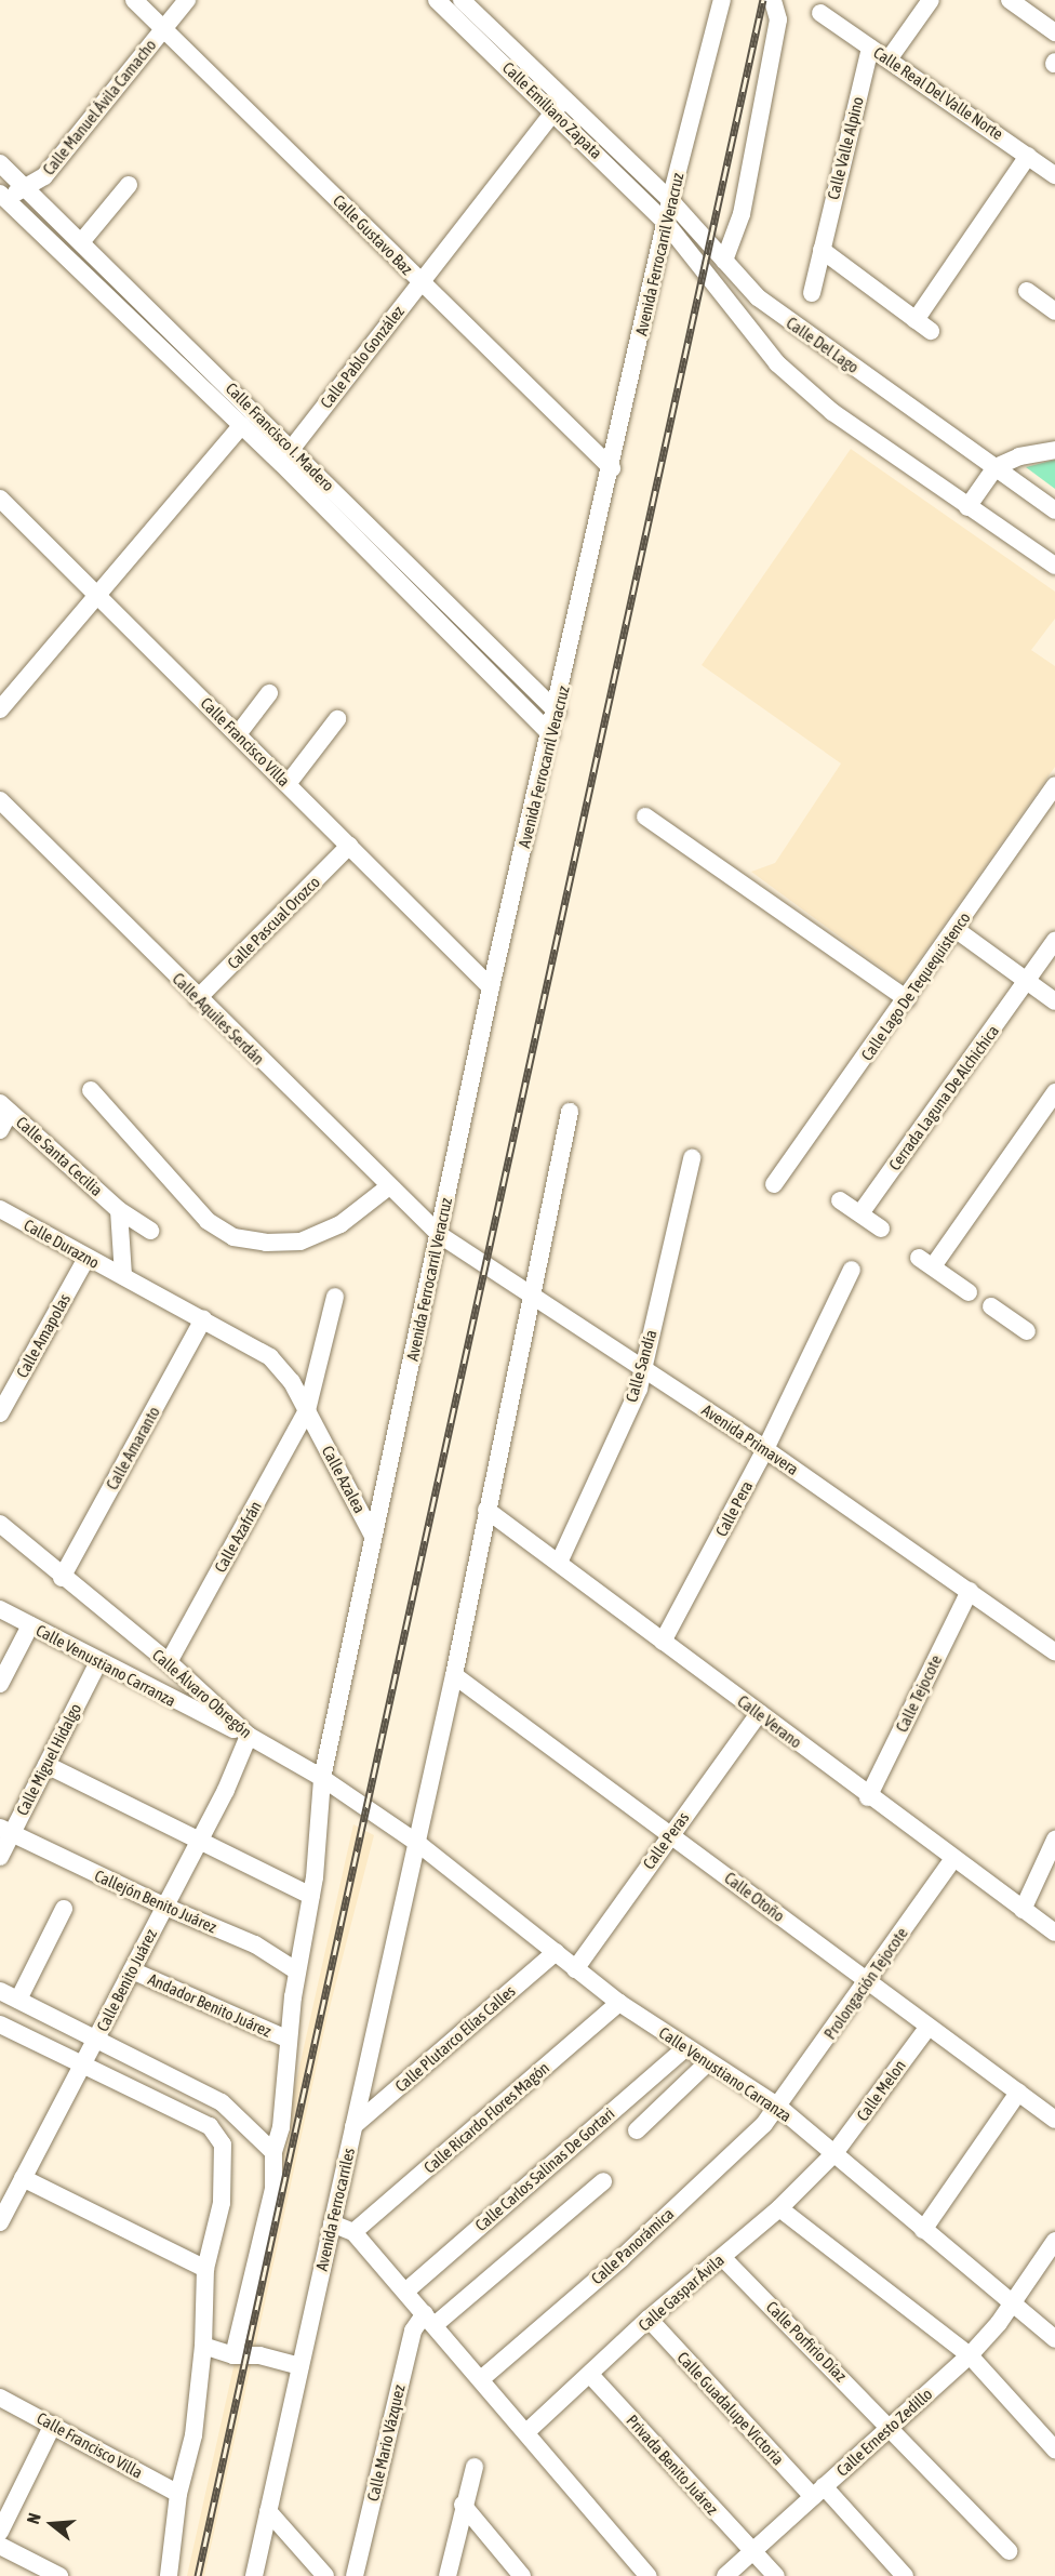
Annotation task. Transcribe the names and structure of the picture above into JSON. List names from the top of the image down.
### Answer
{
  "streets": {
    "street": [
      "Calle Real Del Valle Norte",
      "Calle Manuel Ávila Camacho",
      "Calle Emiliano Zapata",
      "Calle Valle Alpino",
      "Calle Gustavo Baz",
      "Avenida Ferrocarril Veracruz",
      "Calle Del Lago",
      "Calle Pablo González",
      "Calle Francisco I. Madero",
      "Calle Francisco Villa",
      "Calle Pascual Orozco",
      "Calle Lago De Tequequistenco",
      "Calle Aquiles Serdán",
      "Cerrada Laguna De Alchichica",
      "Calle Santa Cecilia",
      "Calle Durazno",
      "Calle Amapolas",
      "Calle Sandía",
      "Avenida Primavera",
      "Calle Amaranto",
      "Calle Azalea",
      "Calle Pera",
      "Calle Azafrán",
      "Calle Venustiano Carranza",
      "Calle Álvaro Obregón",
      "Calle Tejocote",
      "Calle Verano",
      "Calle Miguel Hidalgo",
      "Calle Peras",
      "Calle Otoño",
      "Callejón Benito Juárez",
      "Calle Benito Juárez",
      "Prolongación Tejocote",
      "Andador Benito Juárez",
      "Calle Plutarco Elías Calles",
      "Calle Melon",
      "Calle Ricardo Flores Magón",
      "Calle Carlos Salinas De Gortari",
      "Avenida Ferrocarriles",
      "Calle Panorámica",
      "Calle Gaspar Ávila",
      "Calle Porfirio Díaz",
      "Calle Guadalupe Victoria",
      "Calle Ernesto Zedillo",
      "Calle Mario Vázquez",
      "Privada Benito Juárez"
    ]
  },
  "crossings": [
    ["Calle Real Del Valle Norte", "Calle Valle Alpino"],
    ["Calle Manuel Ávila Camacho", "Calle Gustavo Baz"],
    ["Calle Manuel Ávila Camacho", "Calle Francisco I. Madero"],
    ["Calle Emiliano Zapata", "Avenida Ferrocarril Veracruz"],
    ["Calle Emiliano Zapata", "Calle Del Lago"],
    ["Calle Emiliano Zapata", "Calle Pablo González"],
    ["Calle Gustavo Baz", "Avenida Ferrocarril Veracruz"],
    ["Calle Gustavo Baz", "Calle Pablo González"],
    ["Avenida Ferrocarril Veracruz", "Calle Del Lago"],
    ["Avenida Ferrocarril Veracruz", "Calle Francisco I. Madero"],
    ["Avenida Ferrocarril Veracruz", "Calle Francisco Villa"],
    ["Avenida Ferrocarril Veracruz", "Calle Aquiles Serdán"],
    ["Avenida Ferrocarril Veracruz", "Avenida Primavera"],
    ["Avenida Ferrocarril Veracruz", "Calle Azalea"],
    ["Calle Pablo González", "Calle Francisco I. Madero"],
    ["Calle Francisco Villa", "Calle Pascual Orozco"],
    ["Calle Pascual Orozco", "Calle Aquiles Serdán"],
    ["Calle Aquiles Serdán", "Avenida Primavera"],
    ["Calle Durazno", "Calle Amapolas"],
    ["Calle Durazno", "Calle Azalea"],
    ["Calle Sandía", "Avenida Primavera"],
    ["Calle Sandía", "Calle Verano"],
    ["Avenida Primavera", "Calle Pera"],
    ["Avenida Primavera", "Calle Tejocote"],
    ["Avenida Primavera", "Avenida Ferrocarriles"],
    ["Calle Amaranto", "Calle Azalea"],
    ["Calle Amaranto", "Calle Álvaro Obregón"],
    ["Calle Azalea", "Calle Azafrán"],
    ["Calle Pera", "Calle Verano"],
    ["Calle Azafrán", "Calle Álvaro Obregón"],
    ["Calle Venustiano Carranza", "Calle Álvaro Obregón"],
    ["Calle Venustiano Carranza", "Calle Miguel Hidalgo"],
    ["Calle Venustiano Carranza", "Calle Peras"],
    ["Calle Venustiano Carranza", "Calle Benito Juárez"],
    ["Calle Venustiano Carranza", "Prolongación Tejocote"],
    ["Calle Venustiano Carranza", "Calle Plutarco Elías Calles"],
    ["Calle Venustiano Carranza", "Calle Melon"],
    ["Calle Venustiano Carranza", "Calle Ricardo Flores Magón"],
    ["Calle Venustiano Carranza", "Calle Carlos Salinas De Gortari"],
    ["Calle Venustiano Carranza", "Avenida Ferrocarriles"],
    ["Calle Venustiano Carranza", "Calle Panorámica"],
    ["Calle Venustiano Carranza", "Calle Gaspar Ávila"],
    ["Calle Venustiano Carranza", "Calle Ernesto Zedillo"],
    ["Calle Álvaro Obregón", "Calle Benito Juárez"],
    ["Calle Álvaro Obregón", "Avenida Ferrocarriles"],
    ["Calle Tejocote", "Calle Verano"],
    ["Calle Verano", "Calle Peras"],
    ["Calle Verano", "Prolongación Tejocote"],
    ["Calle Verano", "Avenida Ferrocarriles"],
    ["Calle Miguel Hidalgo", "Callejón Benito Juárez"],
    ["Calle Peras", "Calle Otoño"],
    ["Calle Otoño", "Prolongación Tejocote"],
    ["Calle Otoño", "Calle Melon"],
    ["Calle Otoño", "Avenida Ferrocarriles"],
    ["Callejón Benito Juárez", "Calle Benito Juárez"],
    ["Calle Benito Juárez", "Andador Benito Juárez"],
    ["Prolongación Tejocote", "Calle Panorámica"],
    ["Calle Plutarco Elías Calles", "Avenida Ferrocarriles"],
    ["Calle Melon", "Calle Gaspar Ávila"],
    ["Calle Gaspar Ávila", "Calle Porfirio Díaz"],
    ["Calle Gaspar Ávila", "Calle Guadalupe Victoria"],
    ["Calle Gaspar Ávila", "Privada Benito Juárez"],
    ["Calle Porfirio Díaz", "Calle Ernesto Zedillo"],
    ["Calle Guadalupe Victoria", "Calle Ernesto Zedillo"],
    ["Calle Ernesto Zedillo", "Privada Benito Juárez"]
  ],
  "north": "left"
}
